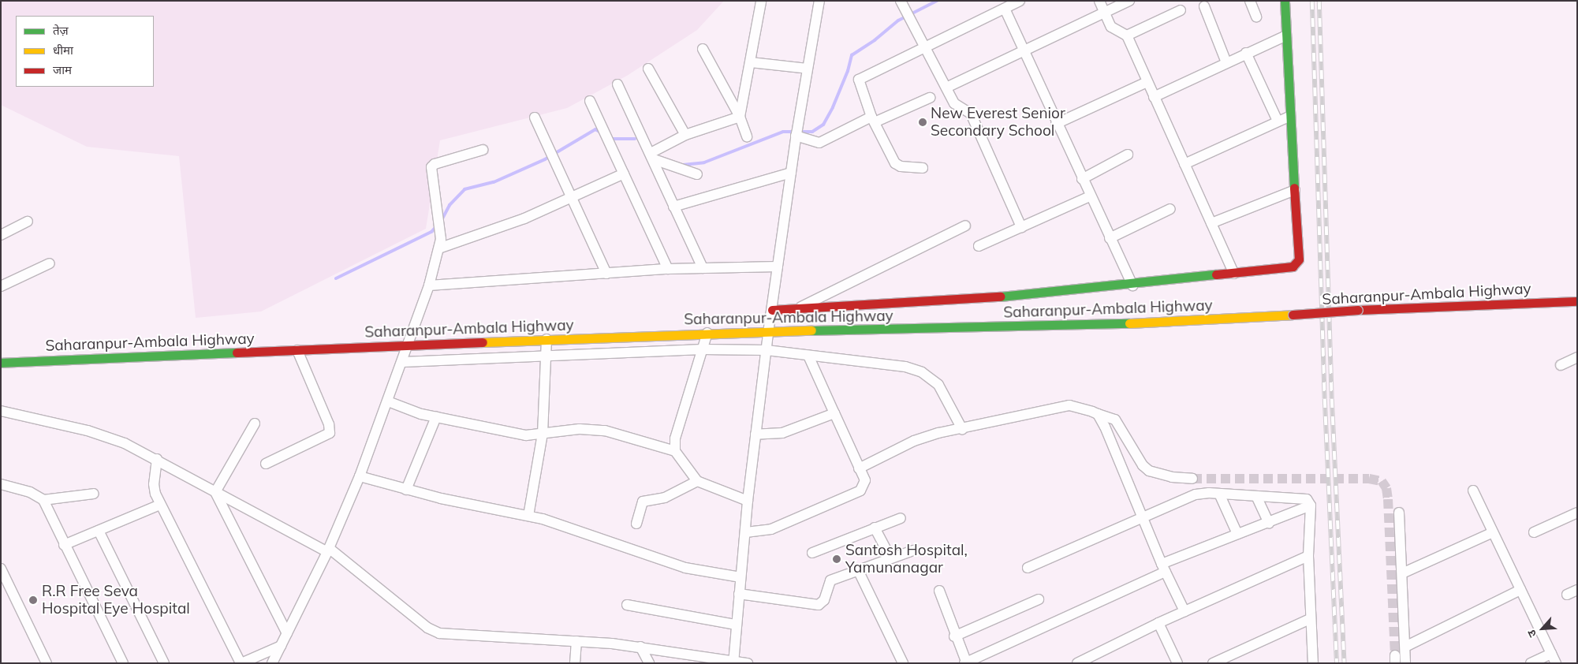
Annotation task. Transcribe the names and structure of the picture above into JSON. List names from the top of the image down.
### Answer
{
  "streets": {
    "main road": ["Saharanpur-Ambala Highway"]
  },
  "places": ["New Everest Senior Secondary School", "Santosh Hospital, Yamunanagar", "R.R Free Seva Hospital Eye Hospital"],
  "legend": ["तेज़", "धीमा", "जाम"],
  "north": "bottom left"
}
